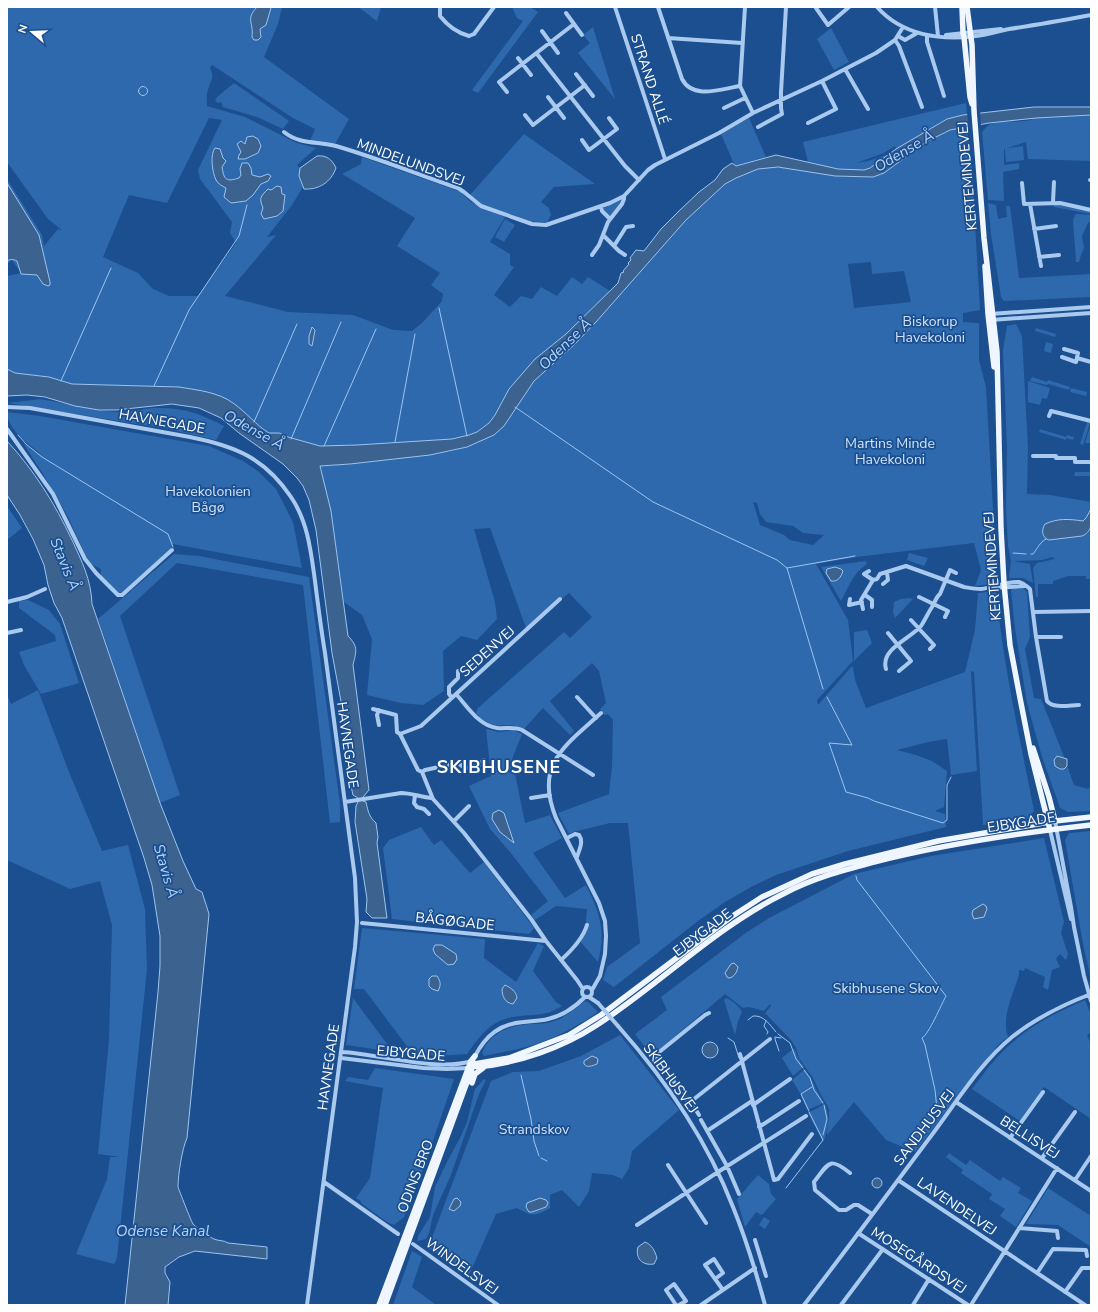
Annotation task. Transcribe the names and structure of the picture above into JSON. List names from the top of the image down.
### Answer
{
  "streets": {
    "main road": ["KERTEMINDEVEJ", "EJBYGADE", "ODINS BRO"],
    "street": [
      "STRAND ALLÉ",
      "MINDELUNDSVEJ",
      "HAVNEGADE",
      "SEDENVEJ",
      "BÅGØGADE",
      "SKIBHUSVEJ",
      "SANDHUSVEJ",
      "BELLISVEJ",
      "LAVENDELVEJ",
      "MOSEGÅRDSVEJ",
      "WINDELSVEJ"
    ]
  },
  "crossings": [
    ["STRAND ALLÉ", "MINDELUNDSVEJ"],
    ["KERTEMINDEVEJ", "EJBYGADE"],
    ["HAVNEGADE", "EJBYGADE"],
    ["EJBYGADE", "ODINS BRO"],
    ["BÅGØGADE", "SKIBHUSVEJ"],
    ["SKIBHUSVEJ", "ODINS BRO"],
    ["SANDHUSVEJ", "BELLISVEJ"],
    ["SANDHUSVEJ", "LAVENDELVEJ"],
    ["SANDHUSVEJ", "MOSEGÅRDSVEJ"]
  ],
  "districts": ["SKIBHUSENE"],
  "water": ["Odense Å", "Stavis Å", "Odense Kanal"],
  "parks": [
    "Biskorup Havekoloni",
    "Martins Minde Havekoloni",
    "Havekolonien Bågø",
    "Skibhusene Skov",
    "Strandskov"
  ],
  "north": "left"
}
